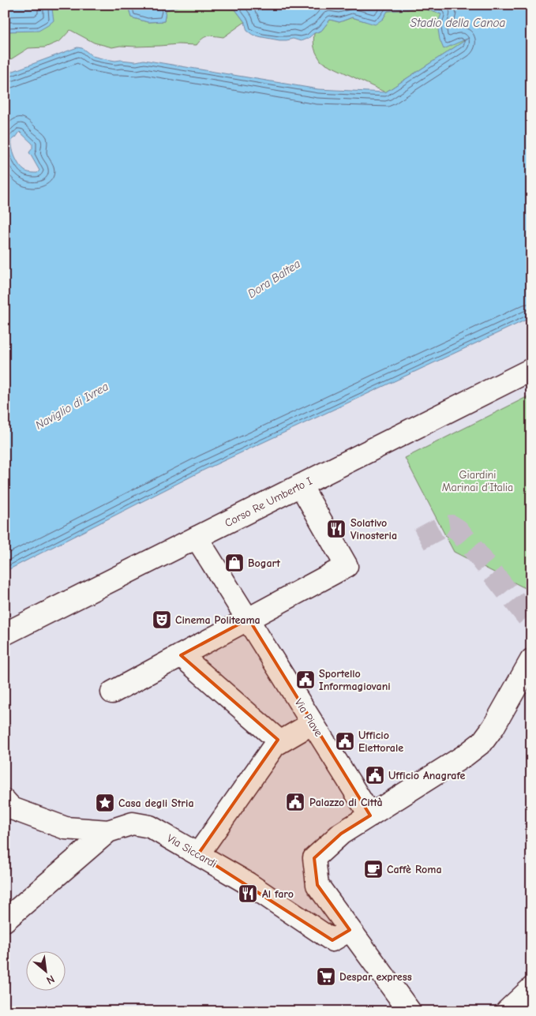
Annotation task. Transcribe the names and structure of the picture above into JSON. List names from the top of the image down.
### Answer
{
  "streets": {
    "street": ["Corso Re Umberto I", "Via Piave", "Via Siccardi"]
  },
  "crossings": [
    ["Corso Re Umberto I", "Via Piave"]
  ],
  "water": ["Stadio della Canoa", "Dora Baltea", "Naviglio di Ivrea"],
  "parks": ["Giardini Marinai d’Italia"],
  "places": {
    "restaurant": ["Solativo Vinosteria", "Al faro"],
    "shop": ["Bogart"],
    "theatre": ["Cinema Politeama"],
    "public building": [
      "Sportello Informagiovani",
      "Ufficio Elettorale",
      "Ufficio Anagrafe",
      "Palazzo di Città"
    ],
    "place": ["Casa degli Stria"],
    "cafe": ["Caffè Roma"],
    "supermarket": ["Despar express"]
  },
  "north": "bottom right"
}
